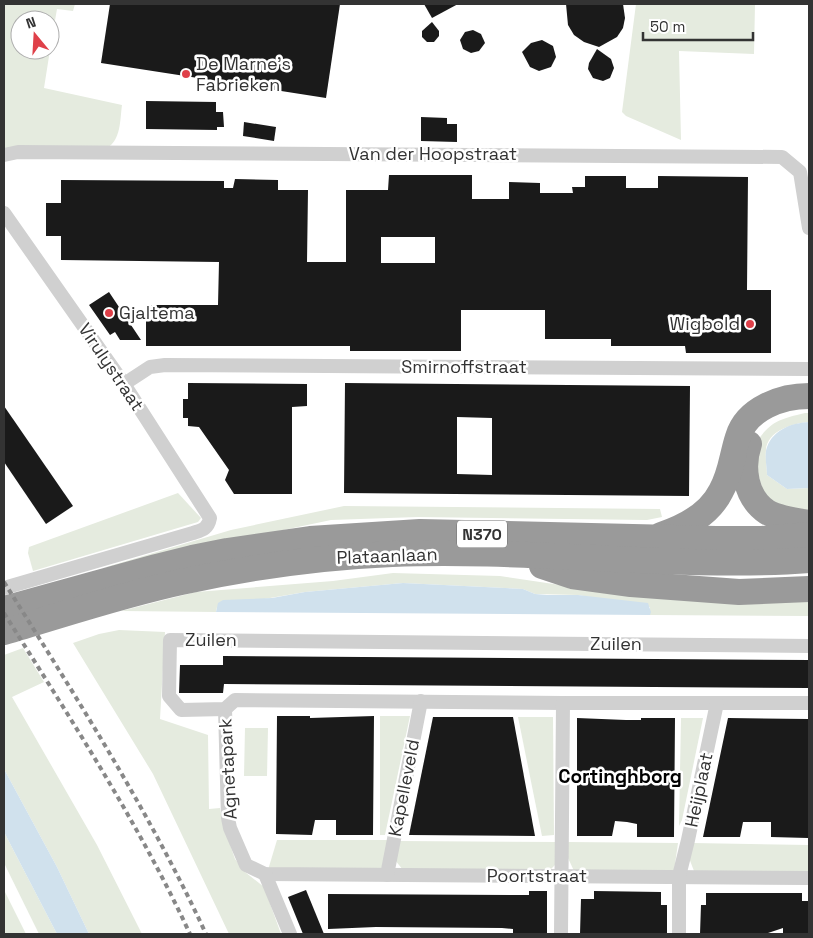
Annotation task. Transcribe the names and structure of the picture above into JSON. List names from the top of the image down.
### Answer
{
  "streets": {
    "highway": ["N370", "Plataanlaan"],
    "street": [
      "Van der Hoopstraat",
      "Virulystraat",
      "Smirnoffstraat",
      "Zuilen",
      "Agnetapark",
      "Kapelleveld",
      "Heijplaat",
      "Poortstraat"
    ]
  },
  "crossings": [
    ["Virulystraat", "Smirnoffstraat"],
    ["N370", "Plataanlaan"],
    ["Zuilen", "Agnetapark"],
    ["Zuilen", "Kapelleveld"],
    ["Zuilen", "Heijplaat"],
    ["Agnetapark", "Poortstraat"],
    ["Kapelleveld", "Poortstraat"],
    ["Heijplaat", "Poortstraat"]
  ],
  "districts": ["Cortinghborg"],
  "places": ["De Marne's Fabrieken", "Gjaltema", "Wigbold"],
  "scale_bar": "50 m",
  "north": "top"
}
